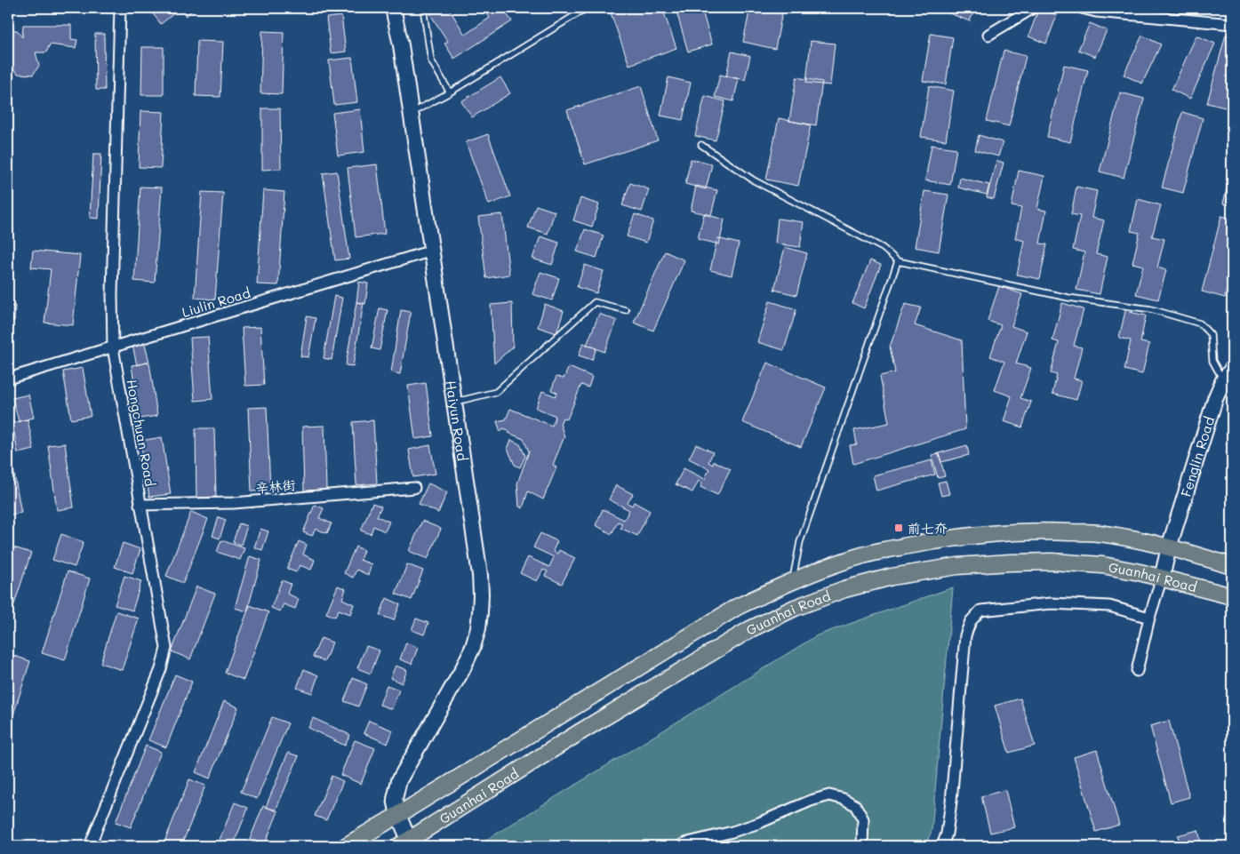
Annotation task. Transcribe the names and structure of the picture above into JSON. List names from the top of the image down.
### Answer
{
  "streets": {
    "main road": ["Guanhai Road"],
    "street": [
      "Liulin Road",
      "Haiyun Road",
      "Hongchuan Road",
      "Fenglin Road",
      "辛林街"
    ]
  },
  "crossings": [
    ["Liulin Road", "Haiyun Road"],
    ["Liulin Road", "Hongchuan Road"],
    ["Haiyun Road", "Guanhai Road"],
    ["Hongchuan Road", "辛林街"],
    ["Fenglin Road", "Guanhai Road"]
  ],
  "places": {
    "transit": ["前七夼"]
  }
}
